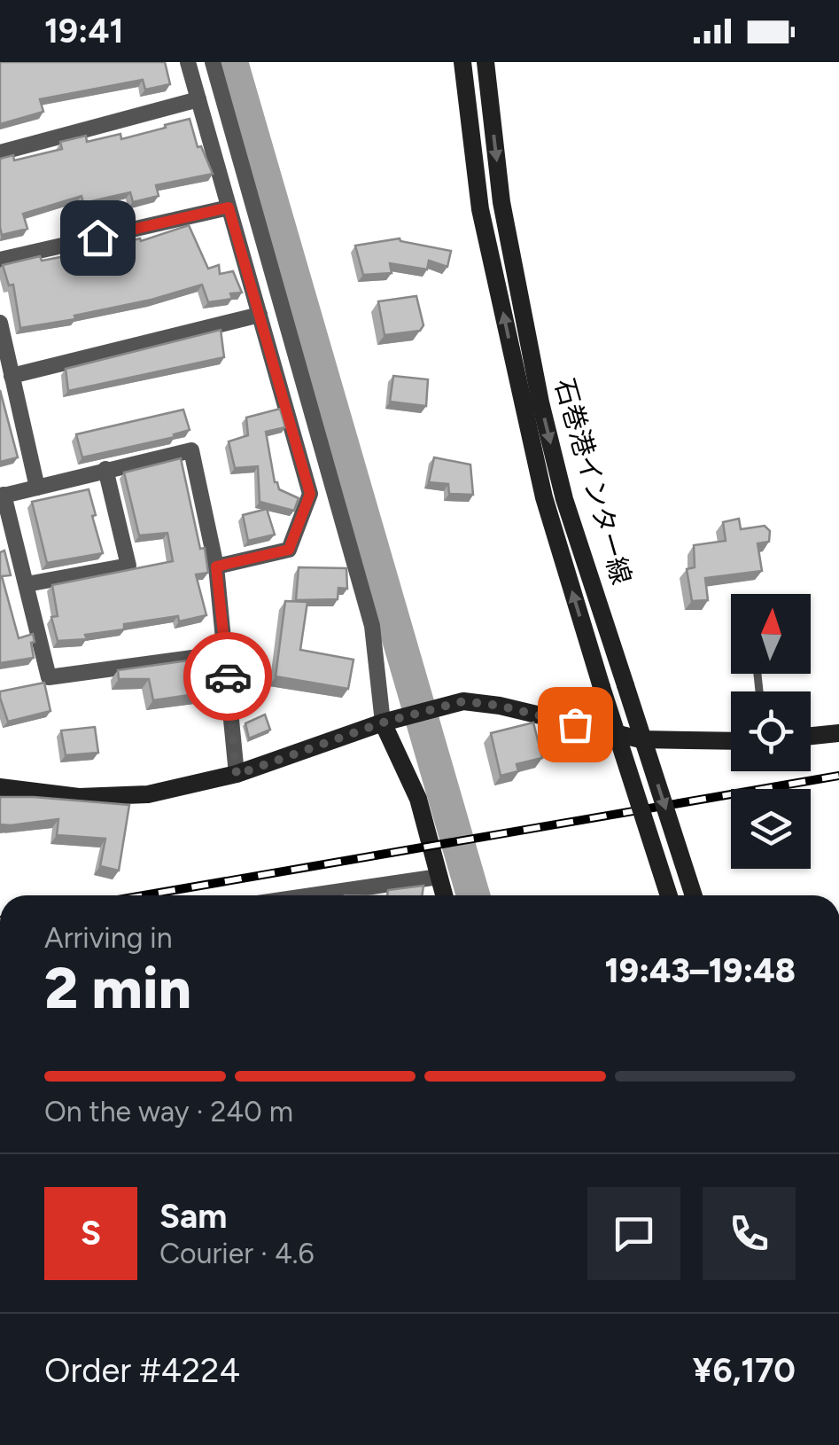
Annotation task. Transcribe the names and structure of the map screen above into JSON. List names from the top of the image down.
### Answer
{
  "streets": {
    "main road": ["石巻港インター線"]
  },
  "north": "top",
  "page": {
    "status": "19:41",
    "heading": ["2 min", "Arriving in", "19:43–19:48"],
    "panel": [
      "Sam",
      "Courier · 4.6",
      "Order #4224",
      "¥6,170"
    ],
    "bar": "On the way · 240 m",
    "round": "S"
  }
}
